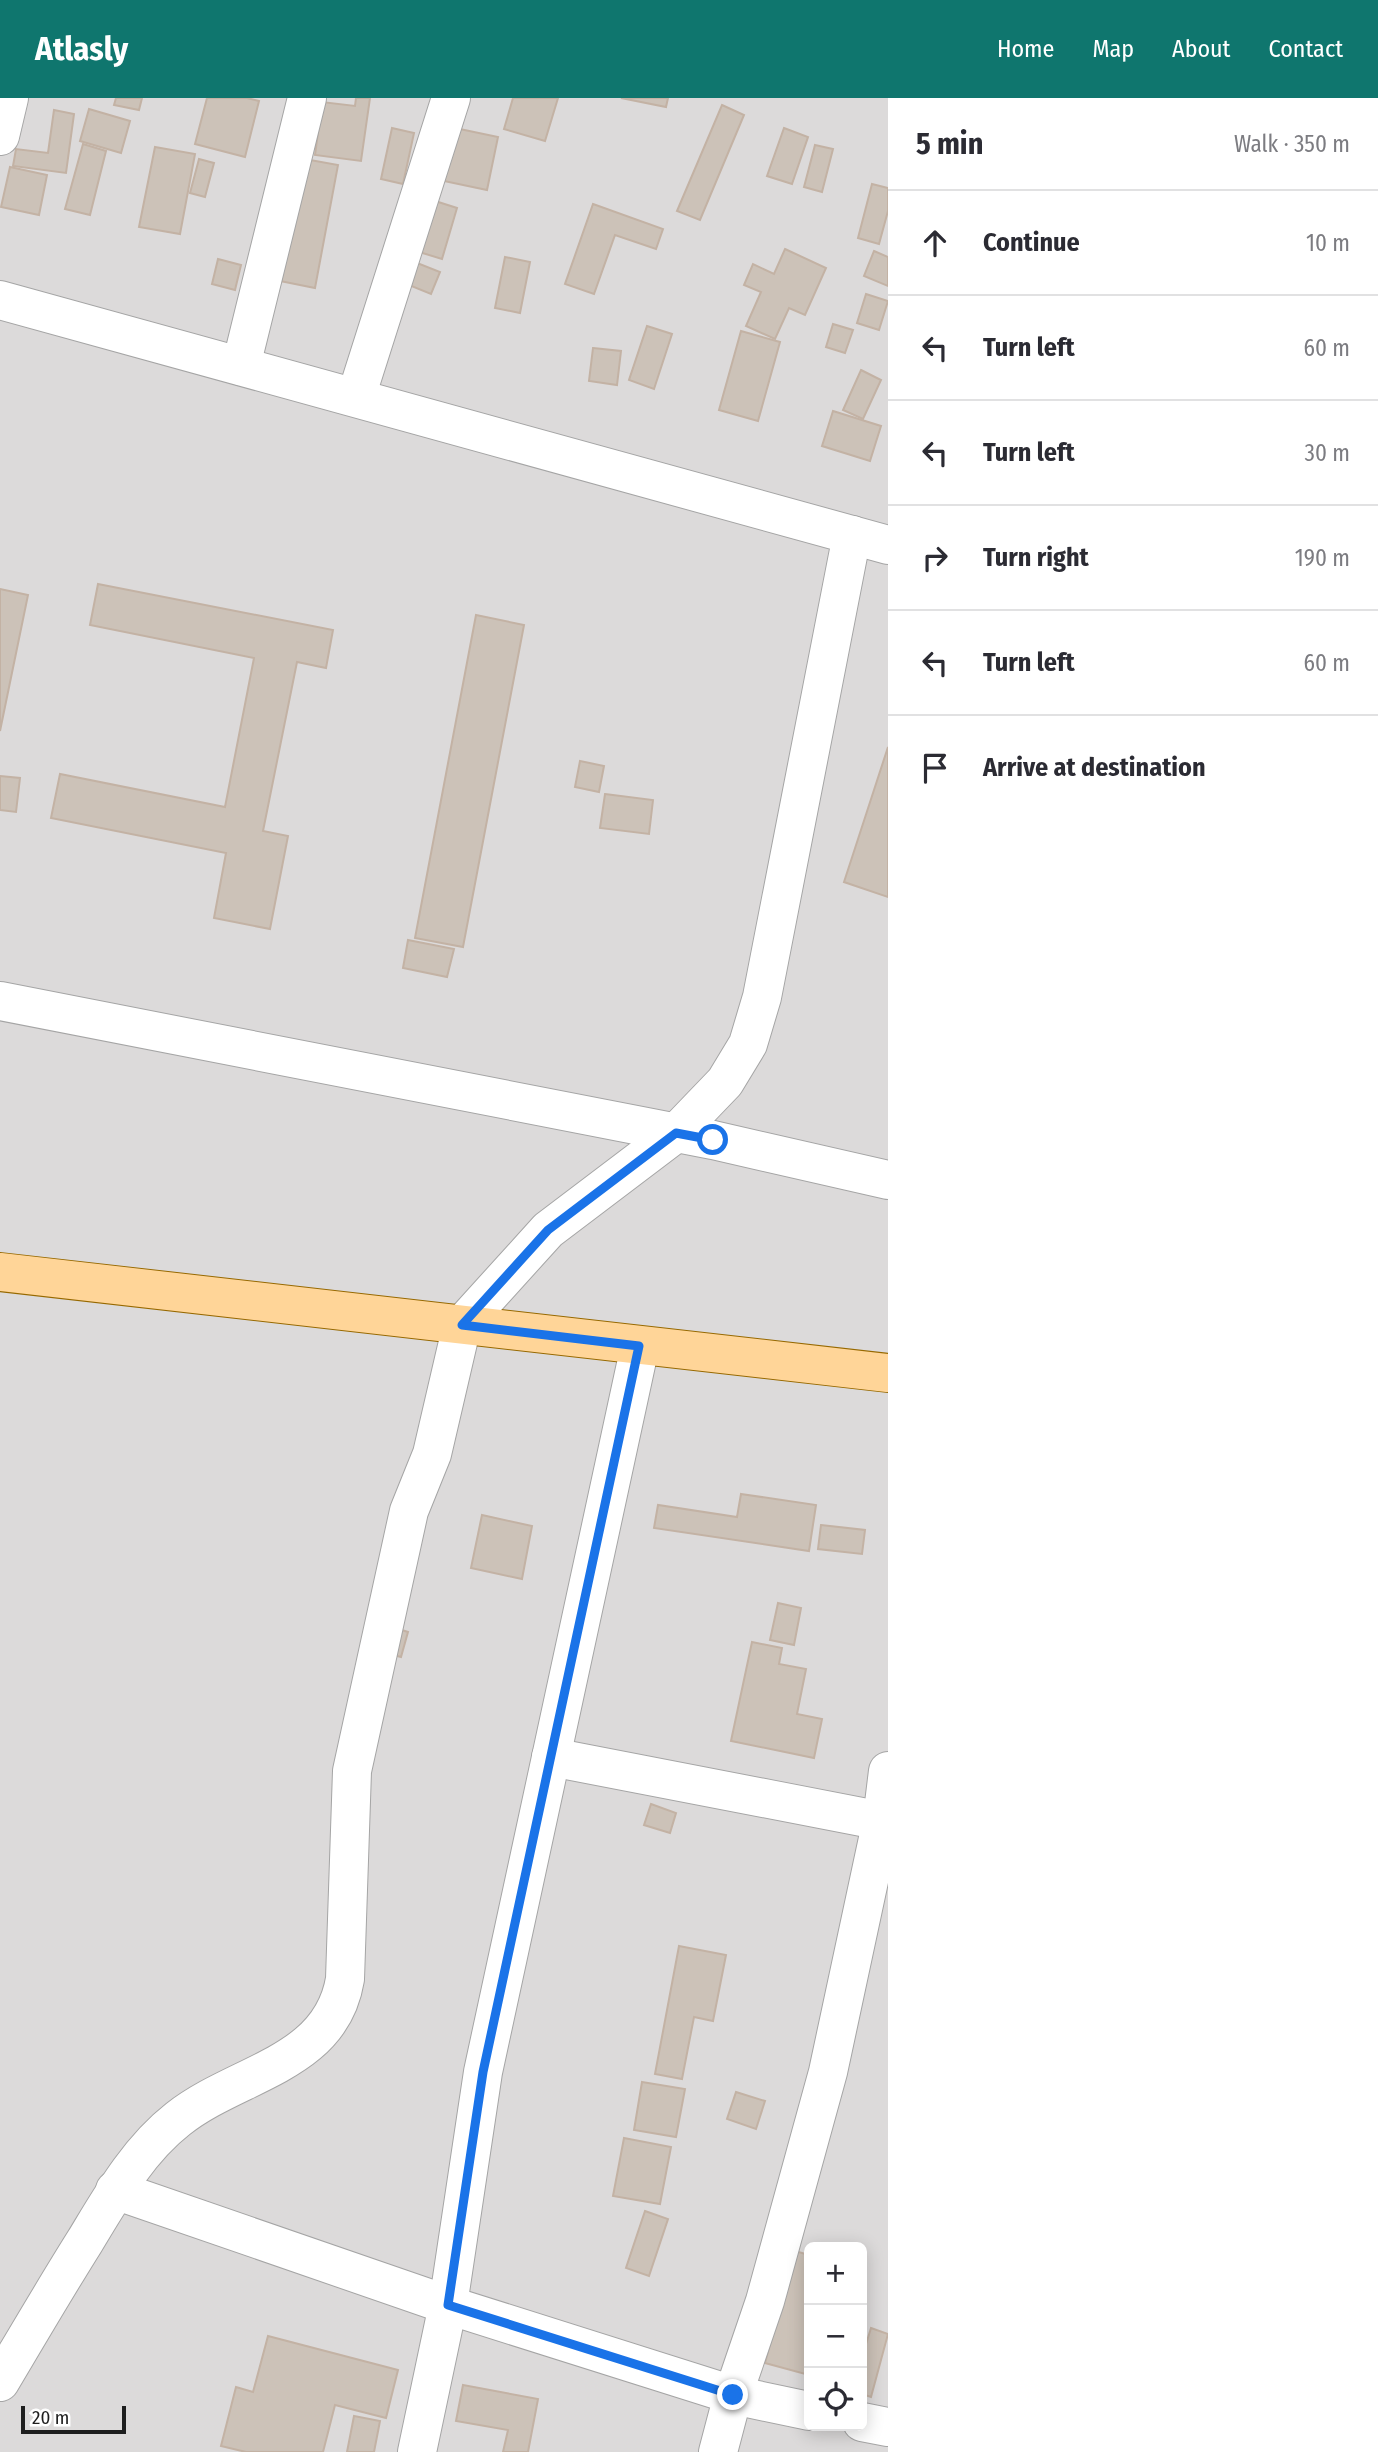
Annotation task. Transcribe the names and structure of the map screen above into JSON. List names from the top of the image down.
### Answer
{
  "scale_bar": "20 m",
  "page": {
    "header": "Atlasly",
    "nav": [
      "Home",
      "Map",
      "About",
      "Contact"
    ],
    "heading": ["5 min", "Walk · 350 m"],
    "list": [
      ["Continue", "10 m"],
      ["Turn left", "60 m"],
      ["Turn left", "30 m"],
      ["Turn right", "190 m"],
      ["Turn left", "60 m"],
      "Arrive at destination"
    ],
    "map_buttons": ["+", "−"],
    "scale": "20 m"
  }
}
